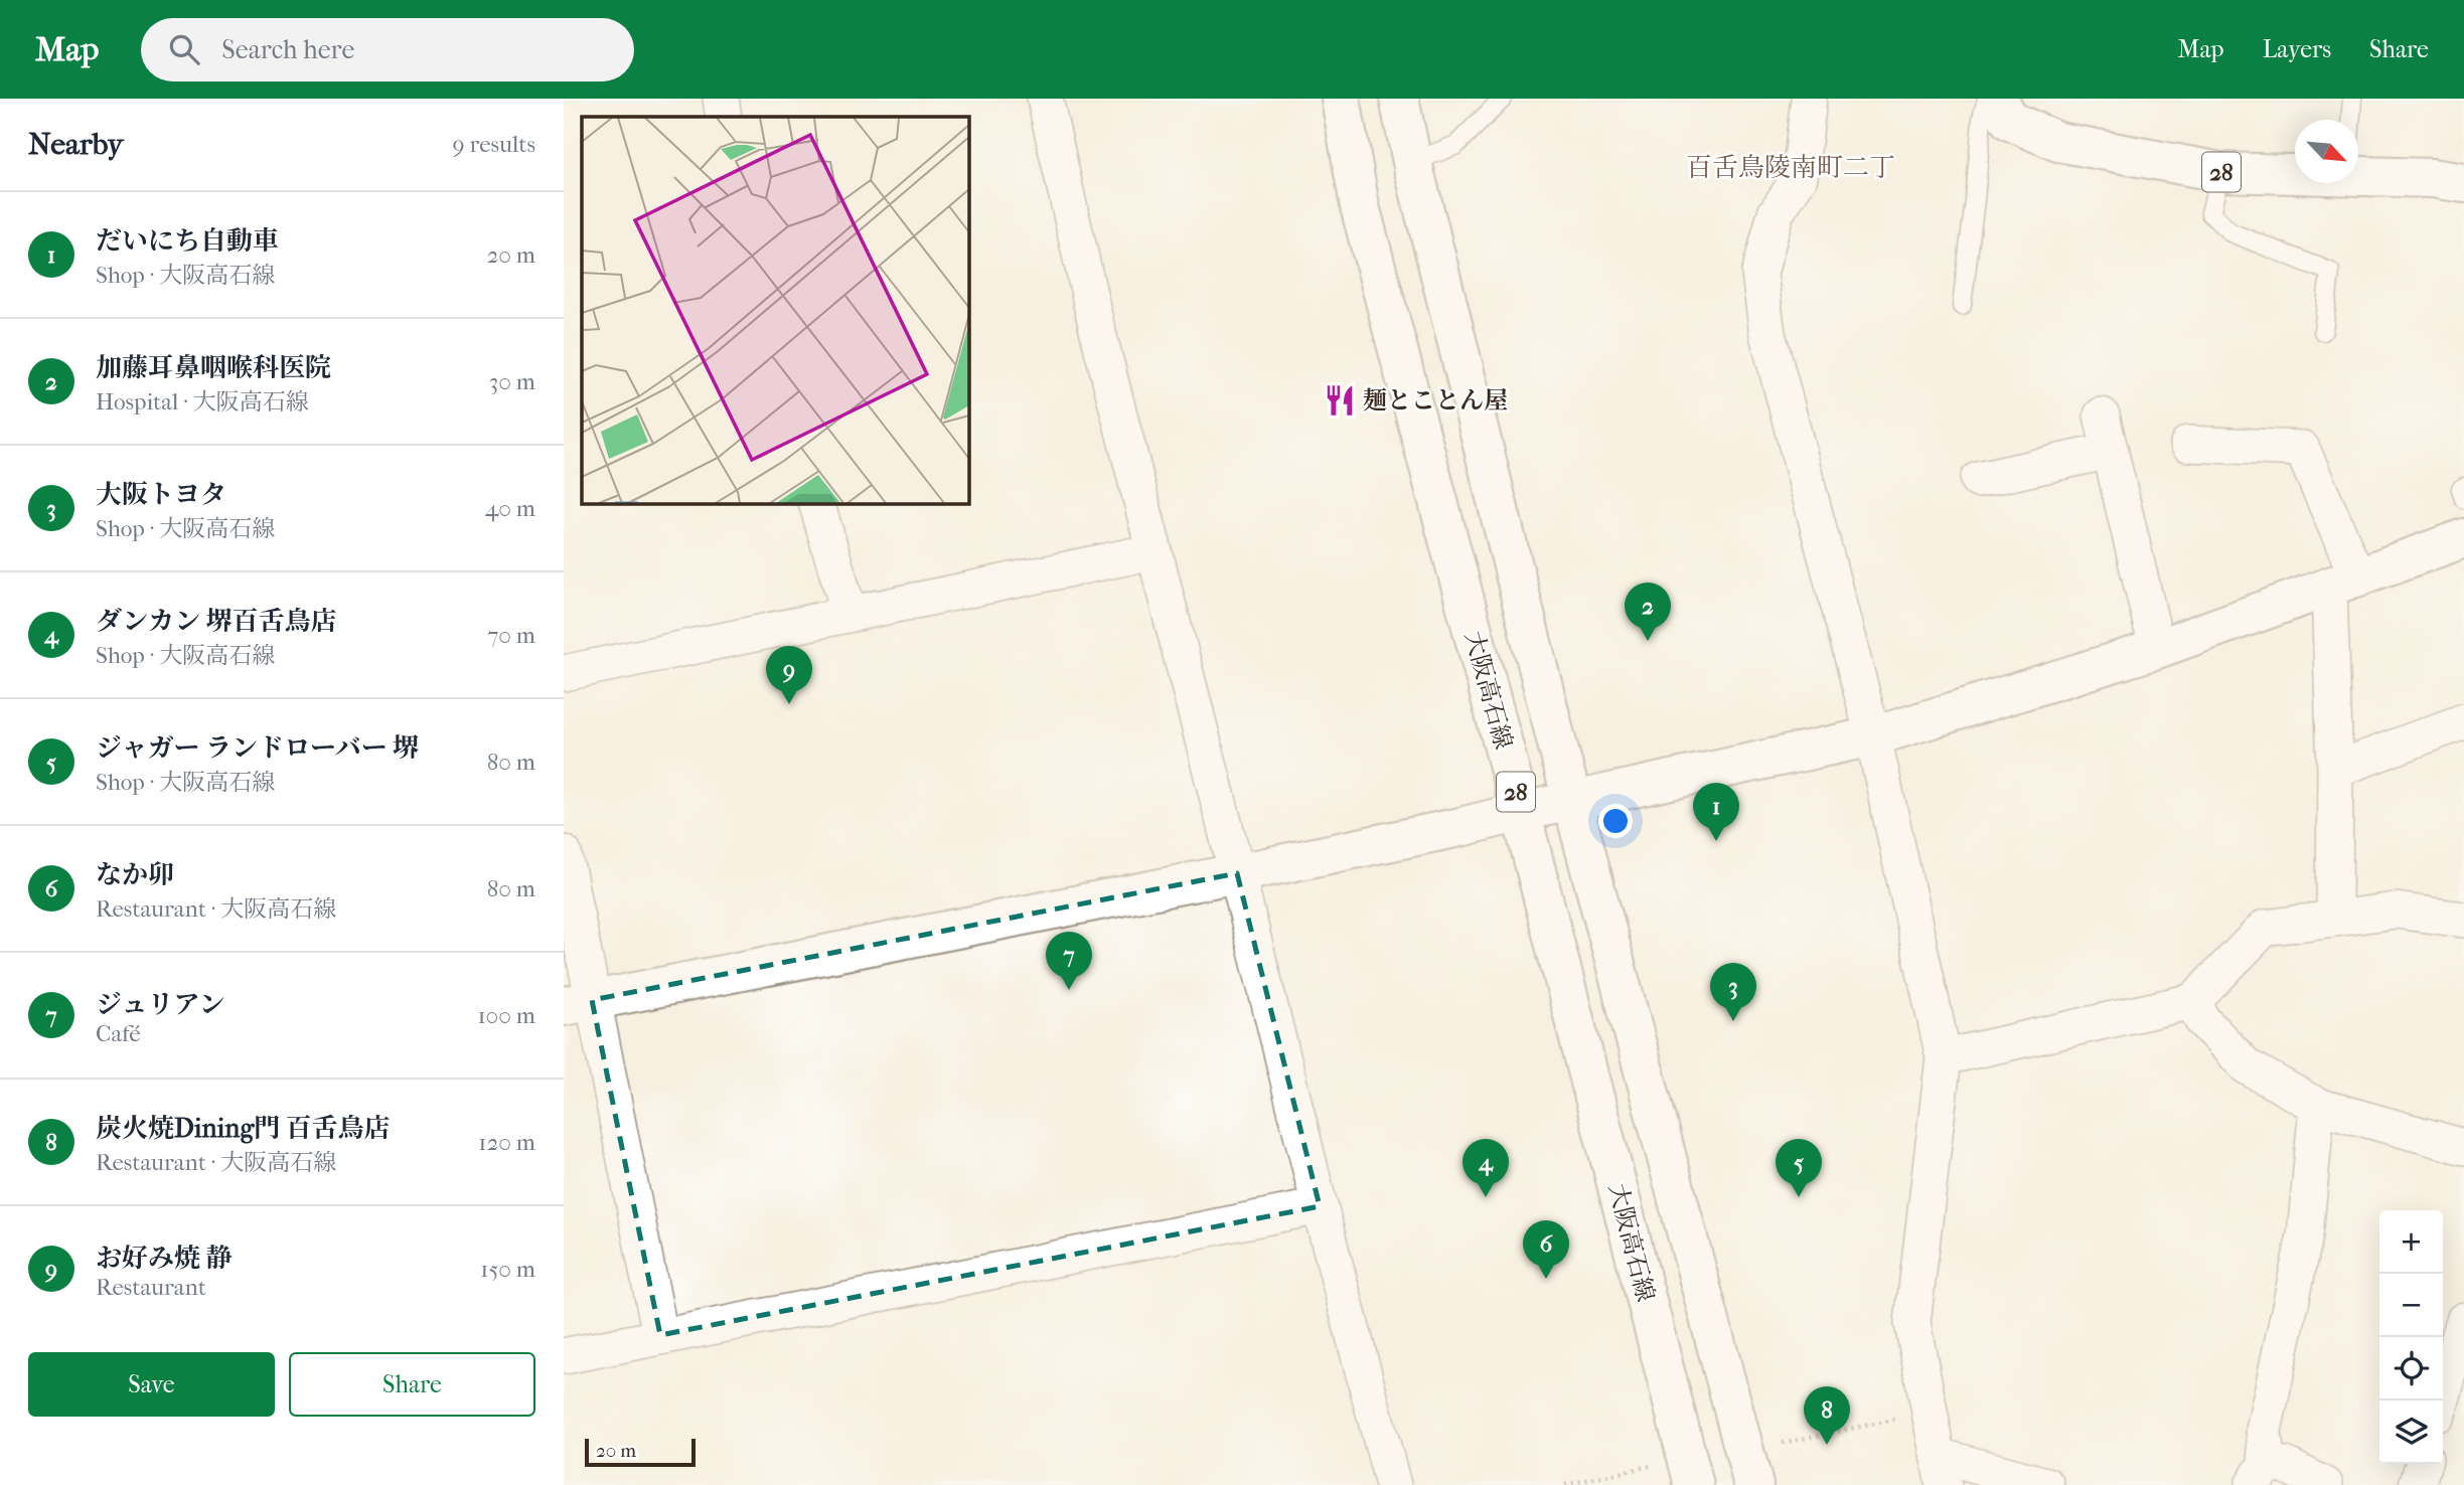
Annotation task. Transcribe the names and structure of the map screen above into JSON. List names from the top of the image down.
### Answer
{
  "streets": {
    "main road": ["28", "大阪高石線"]
  },
  "districts": ["百舌鳥陵南町二丁"],
  "places": {
    "restaurant": ["麺とことん屋"]
  },
  "scale_bar": "20 m",
  "north": "bottom right",
  "page": {
    "header": "Map",
    "search": "Search here",
    "nav": ["Map", "Layers", "Share"],
    "heading": ["Nearby", "9 results"],
    "list": [
      {
        "mark": "1",
        "name": "だいにち自動車",
        "note": "Shop · 大阪高石線",
        "value": "20 m"
      },
      {
        "mark": "2",
        "name": "加藤耳鼻咽喉科医院",
        "note": "Hospital · 大阪高石線",
        "value": "30 m"
      },
      {
        "mark": "3",
        "name": "大阪トヨタ",
        "note": "Shop · 大阪高石線",
        "value": "40 m"
      },
      {
        "mark": "4",
        "name": "ダンカン 堺百舌鳥店",
        "note": "Shop · 大阪高石線",
        "value": "70 m"
      },
      {
        "mark": "5",
        "name": "ジャガー ランドローバー 堺",
        "note": "Shop · 大阪高石線",
        "value": "80 m"
      },
      {
        "mark": "6",
        "name": "なか卯",
        "note": "Restaurant · 大阪高石線",
        "value": "80 m"
      },
      {
        "mark": "7",
        "name": "ジュリアン",
        "note": "Café",
        "value": "100 m"
      },
      {
        "mark": "8",
        "name": "炭火焼Dining門 百舌鳥店",
        "note": "Restaurant · 大阪高石線",
        "value": "120 m"
      },
      {
        "mark": "9",
        "name": "お好み焼 静",
        "note": "Restaurant",
        "value": "150 m"
      }
    ],
    "pins": [
      "2",
      "9",
      "1",
      "7",
      "3",
      "4",
      "5",
      "6",
      "8"
    ],
    "map_buttons": ["+", "−"],
    "buttons": ["Save", "Share"],
    "scale": "20 m"
  }
}
